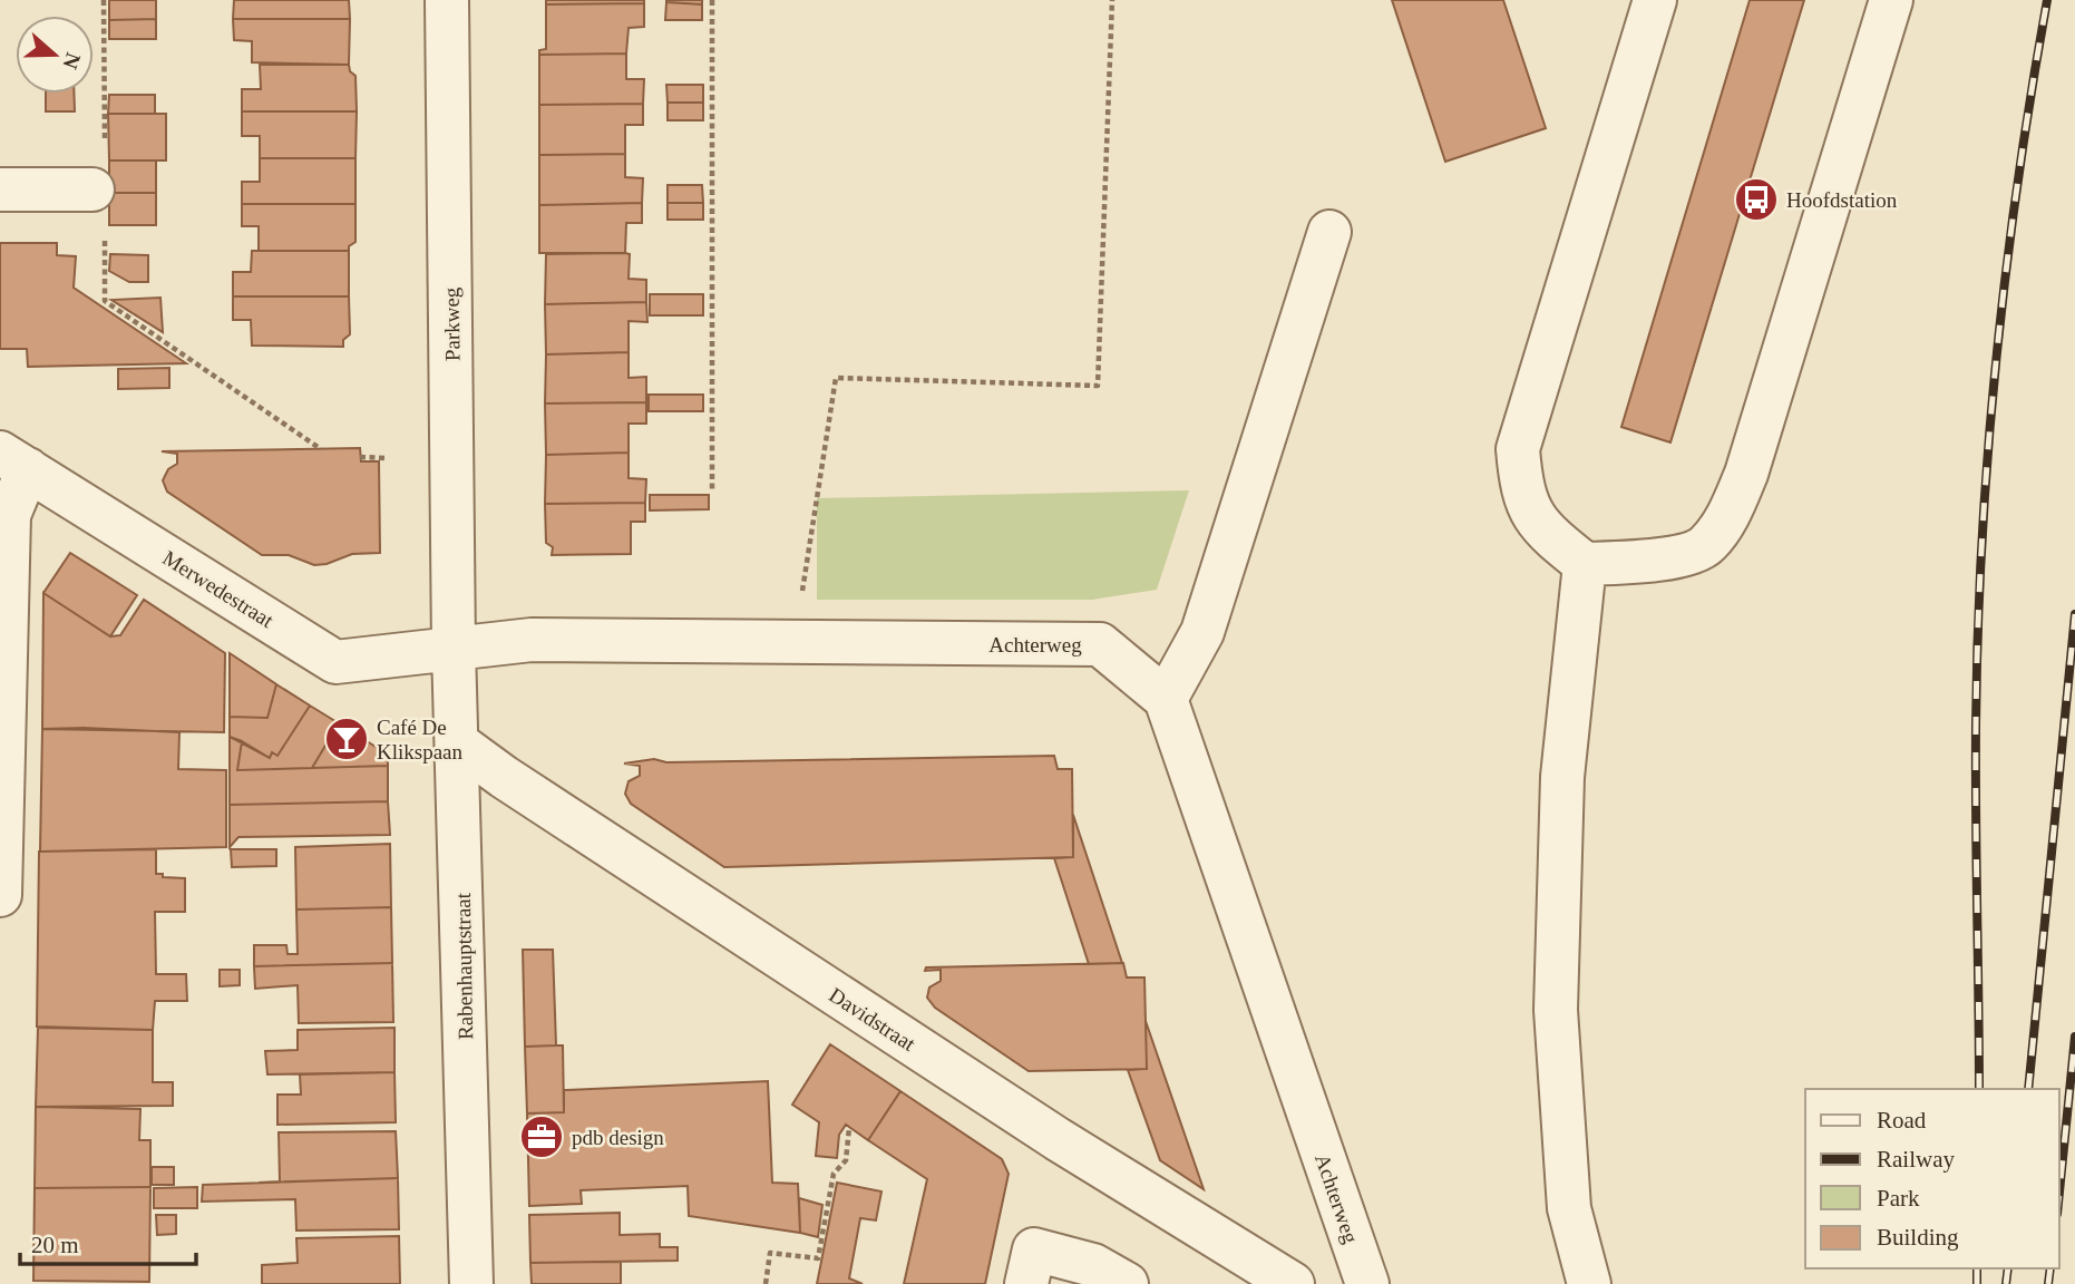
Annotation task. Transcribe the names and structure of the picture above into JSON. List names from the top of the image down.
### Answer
{
  "streets": {
    "street": [
      "Parkweg",
      "Merwedestraat",
      "Achterweg",
      "Rabenhauptstraat",
      "Davidstraat"
    ]
  },
  "crossings": [
    ["Parkweg", "Merwedestraat"],
    ["Parkweg", "Achterweg"],
    ["Parkweg", "Rabenhauptstraat"],
    ["Merwedestraat", "Achterweg"],
    ["Merwedestraat", "Rabenhauptstraat"],
    ["Achterweg", "Rabenhauptstraat"],
    ["Rabenhauptstraat", "Davidstraat"]
  ],
  "places": {
    "bus stop": ["Hoofdstation"],
    "bar": ["Café De Klikspaan"],
    "office": ["pdb design"]
  },
  "legend": [
    "Road",
    "Railway",
    "Park",
    "Building"
  ],
  "scale_bar": "20 m",
  "north": "right"
}
